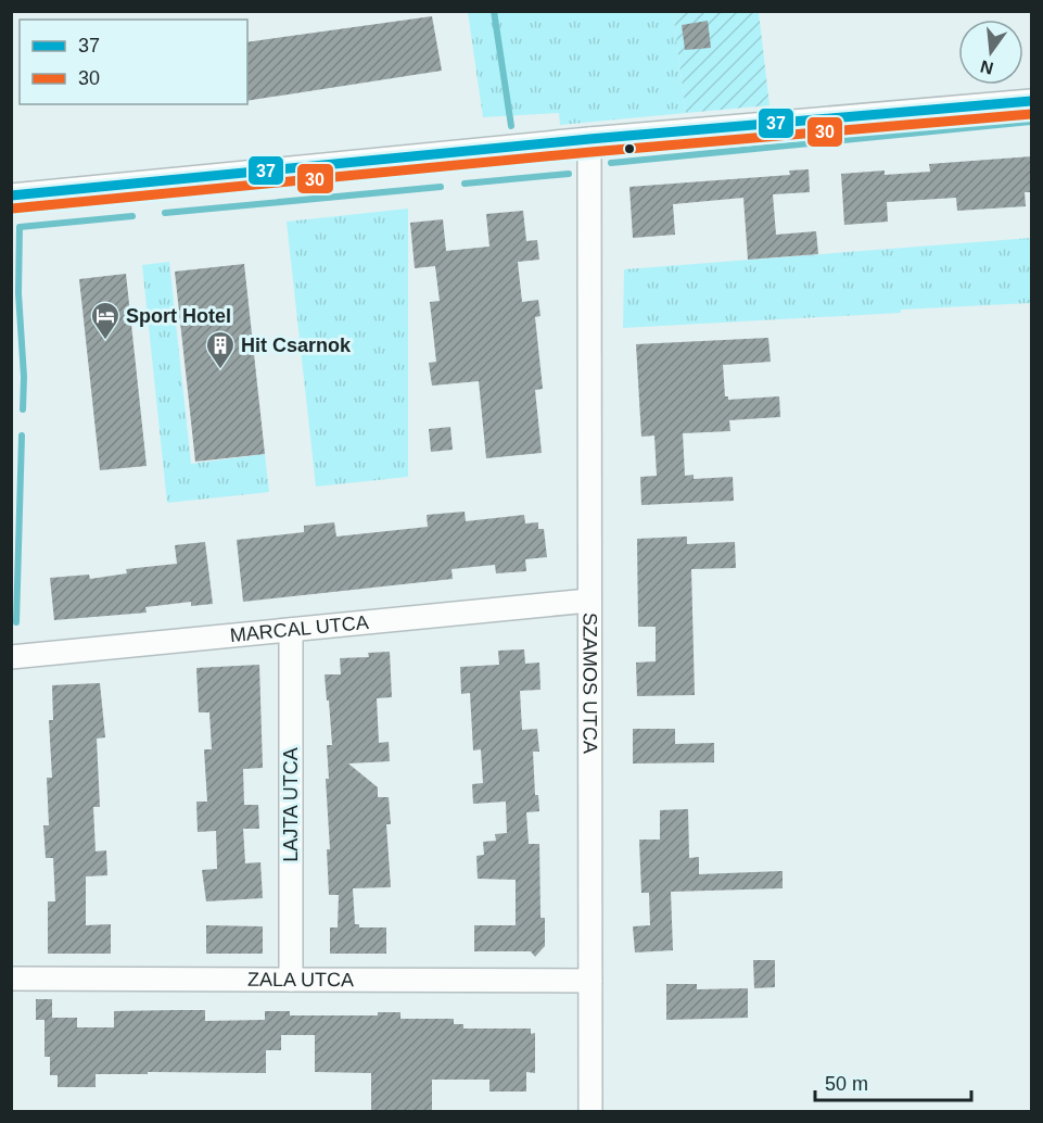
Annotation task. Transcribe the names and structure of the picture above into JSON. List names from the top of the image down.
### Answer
{
  "streets": {
    "street": [
      "MARCAL UTCA",
      "SZAMOS UTCA",
      "LAJTA UTCA",
      "ZALA UTCA"
    ]
  },
  "crossings": [
    ["MARCAL UTCA", "SZAMOS UTCA"],
    ["MARCAL UTCA", "LAJTA UTCA"],
    ["SZAMOS UTCA", "ZALA UTCA"],
    ["LAJTA UTCA", "ZALA UTCA"]
  ],
  "places": {
    "hotel": ["Sport Hotel"],
    "building": ["Hit Csarnok"]
  },
  "lines": ["transit line 37", "transit line 30"],
  "legend": ["37", "30"],
  "scale_bar": "50 m",
  "north": "bottom"
}
